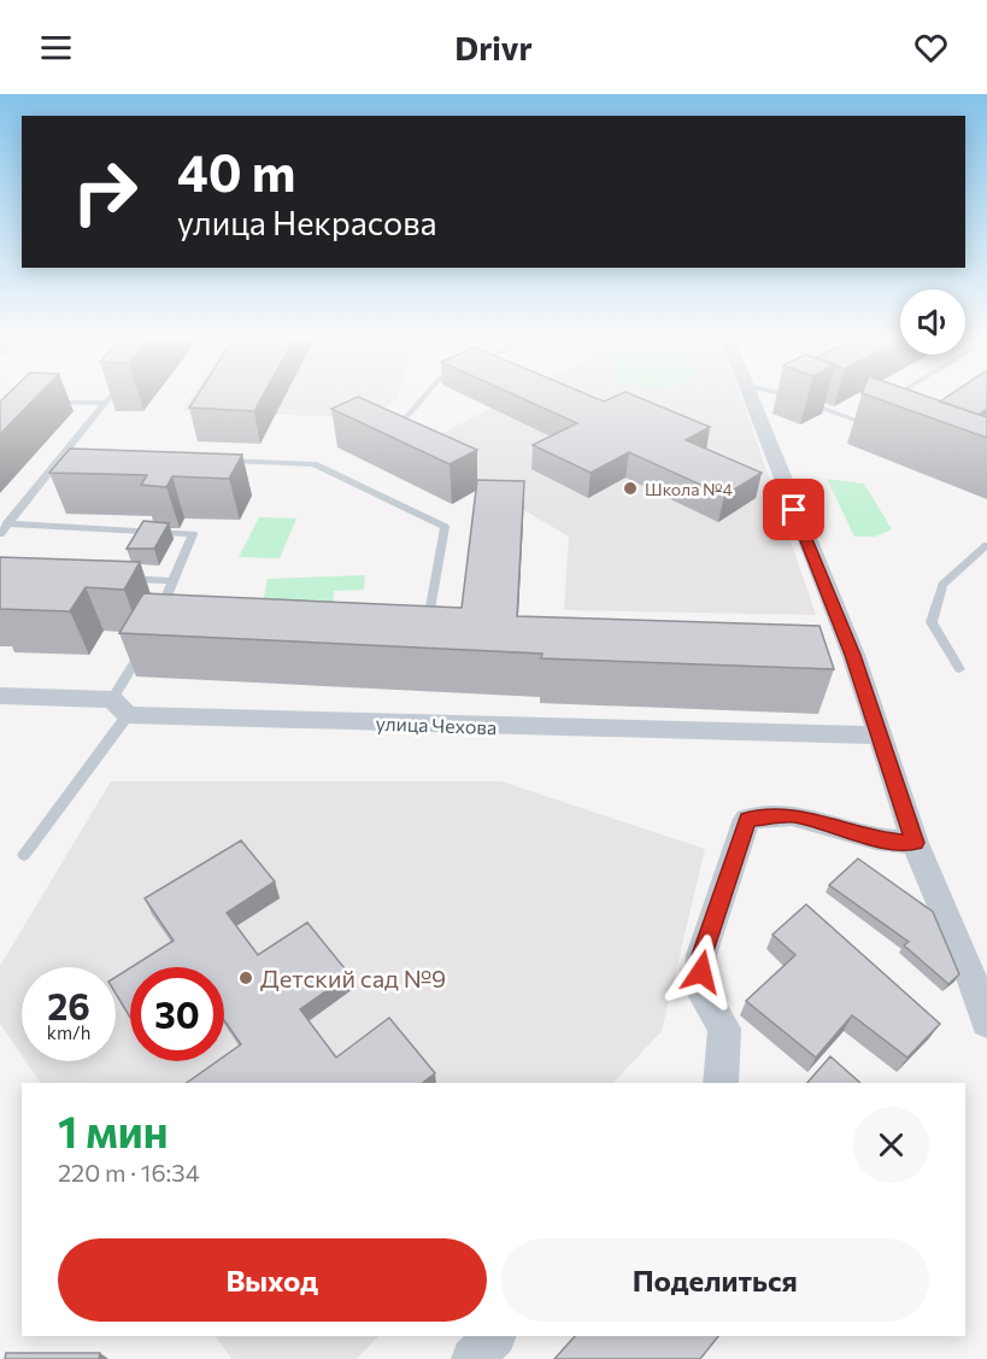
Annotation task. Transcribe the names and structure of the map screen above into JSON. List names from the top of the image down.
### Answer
{
  "streets": {
    "street": ["улица Чехова"]
  },
  "places": ["Школа №4", "Детский сад №9"],
  "page": {
    "header": "Drivr",
    "turn": ["40 m", "улица Некрасова"],
    "speed": "26 km/h",
    "limit": "30",
    "heading": ["1 мин", "220 m · 16:34"],
    "buttons": ["Выход", "Поделиться"]
  }
}
